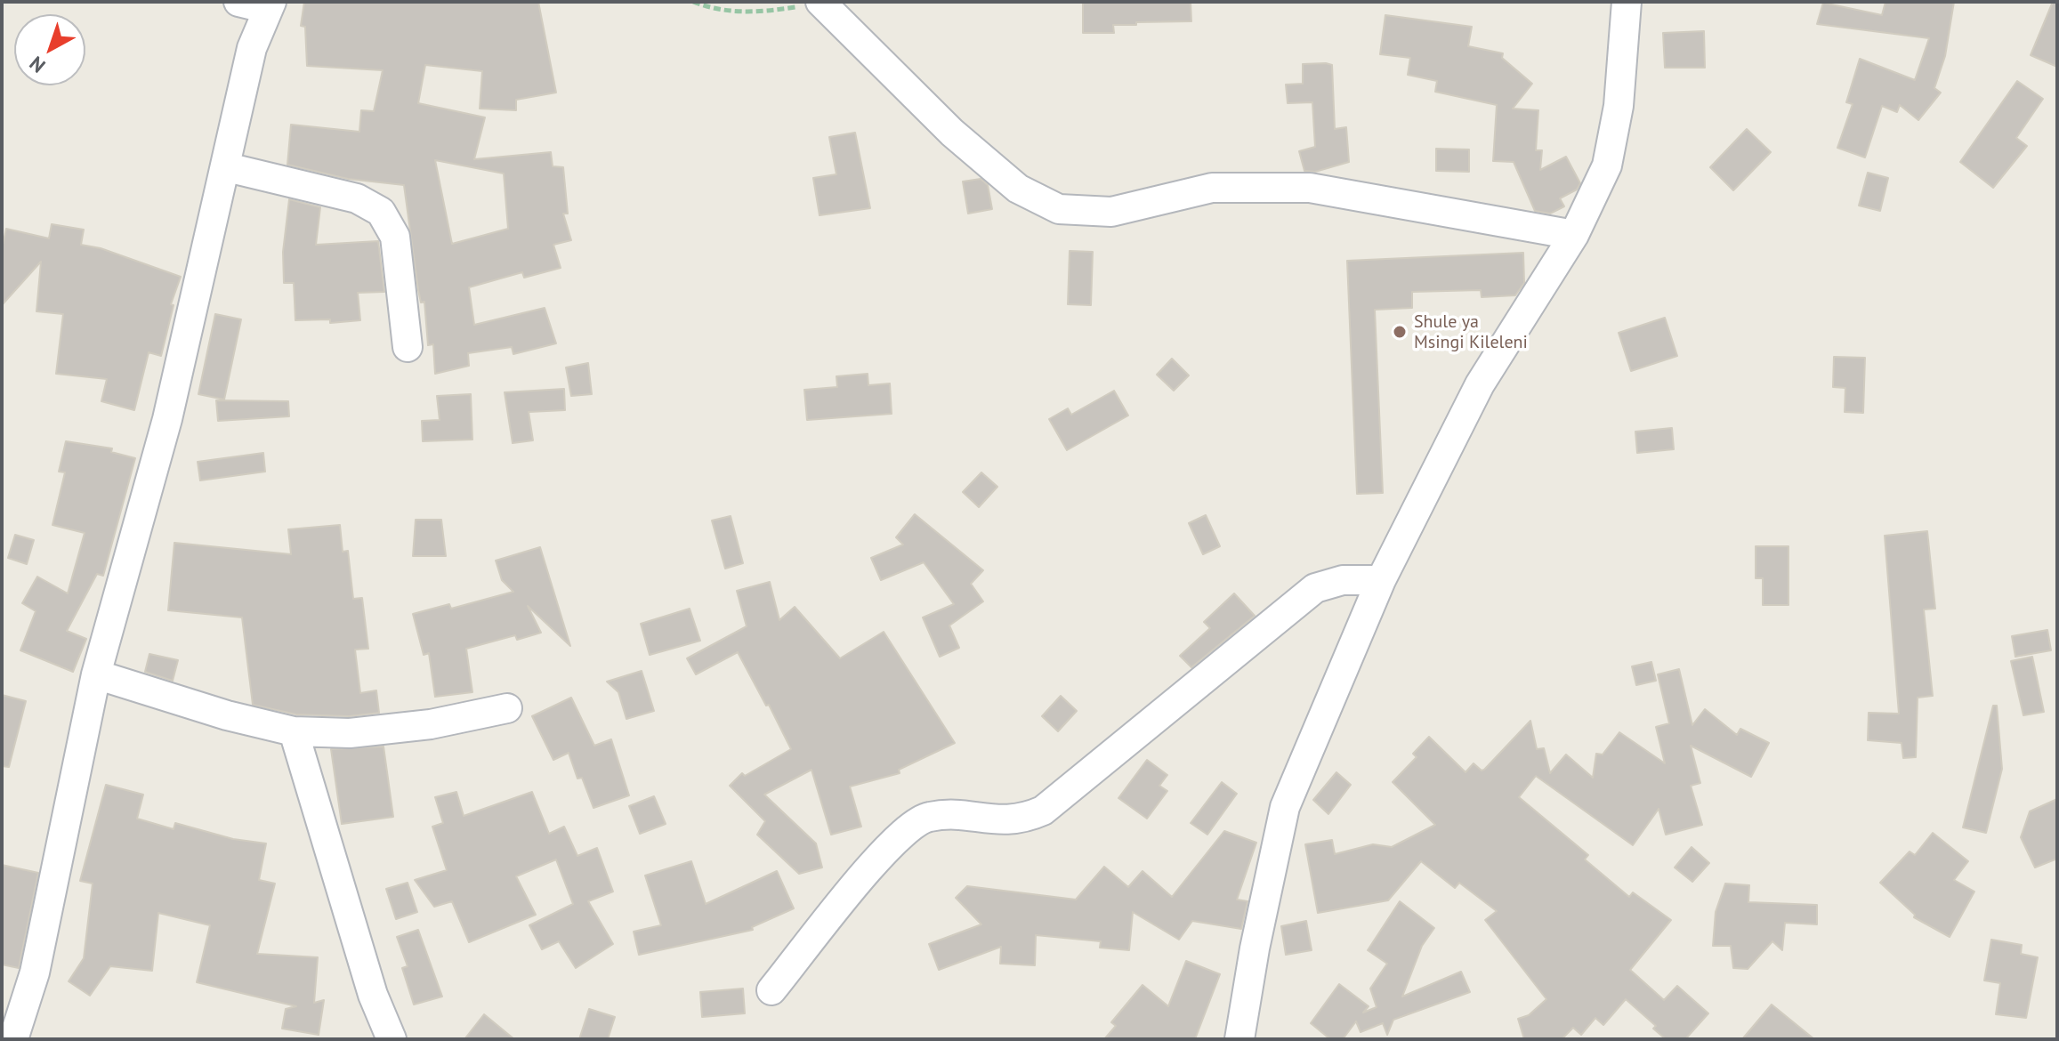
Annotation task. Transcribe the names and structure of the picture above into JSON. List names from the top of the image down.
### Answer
{
  "places": ["Shule ya Msingi Kileleni"],
  "north": "bottom left"
}
